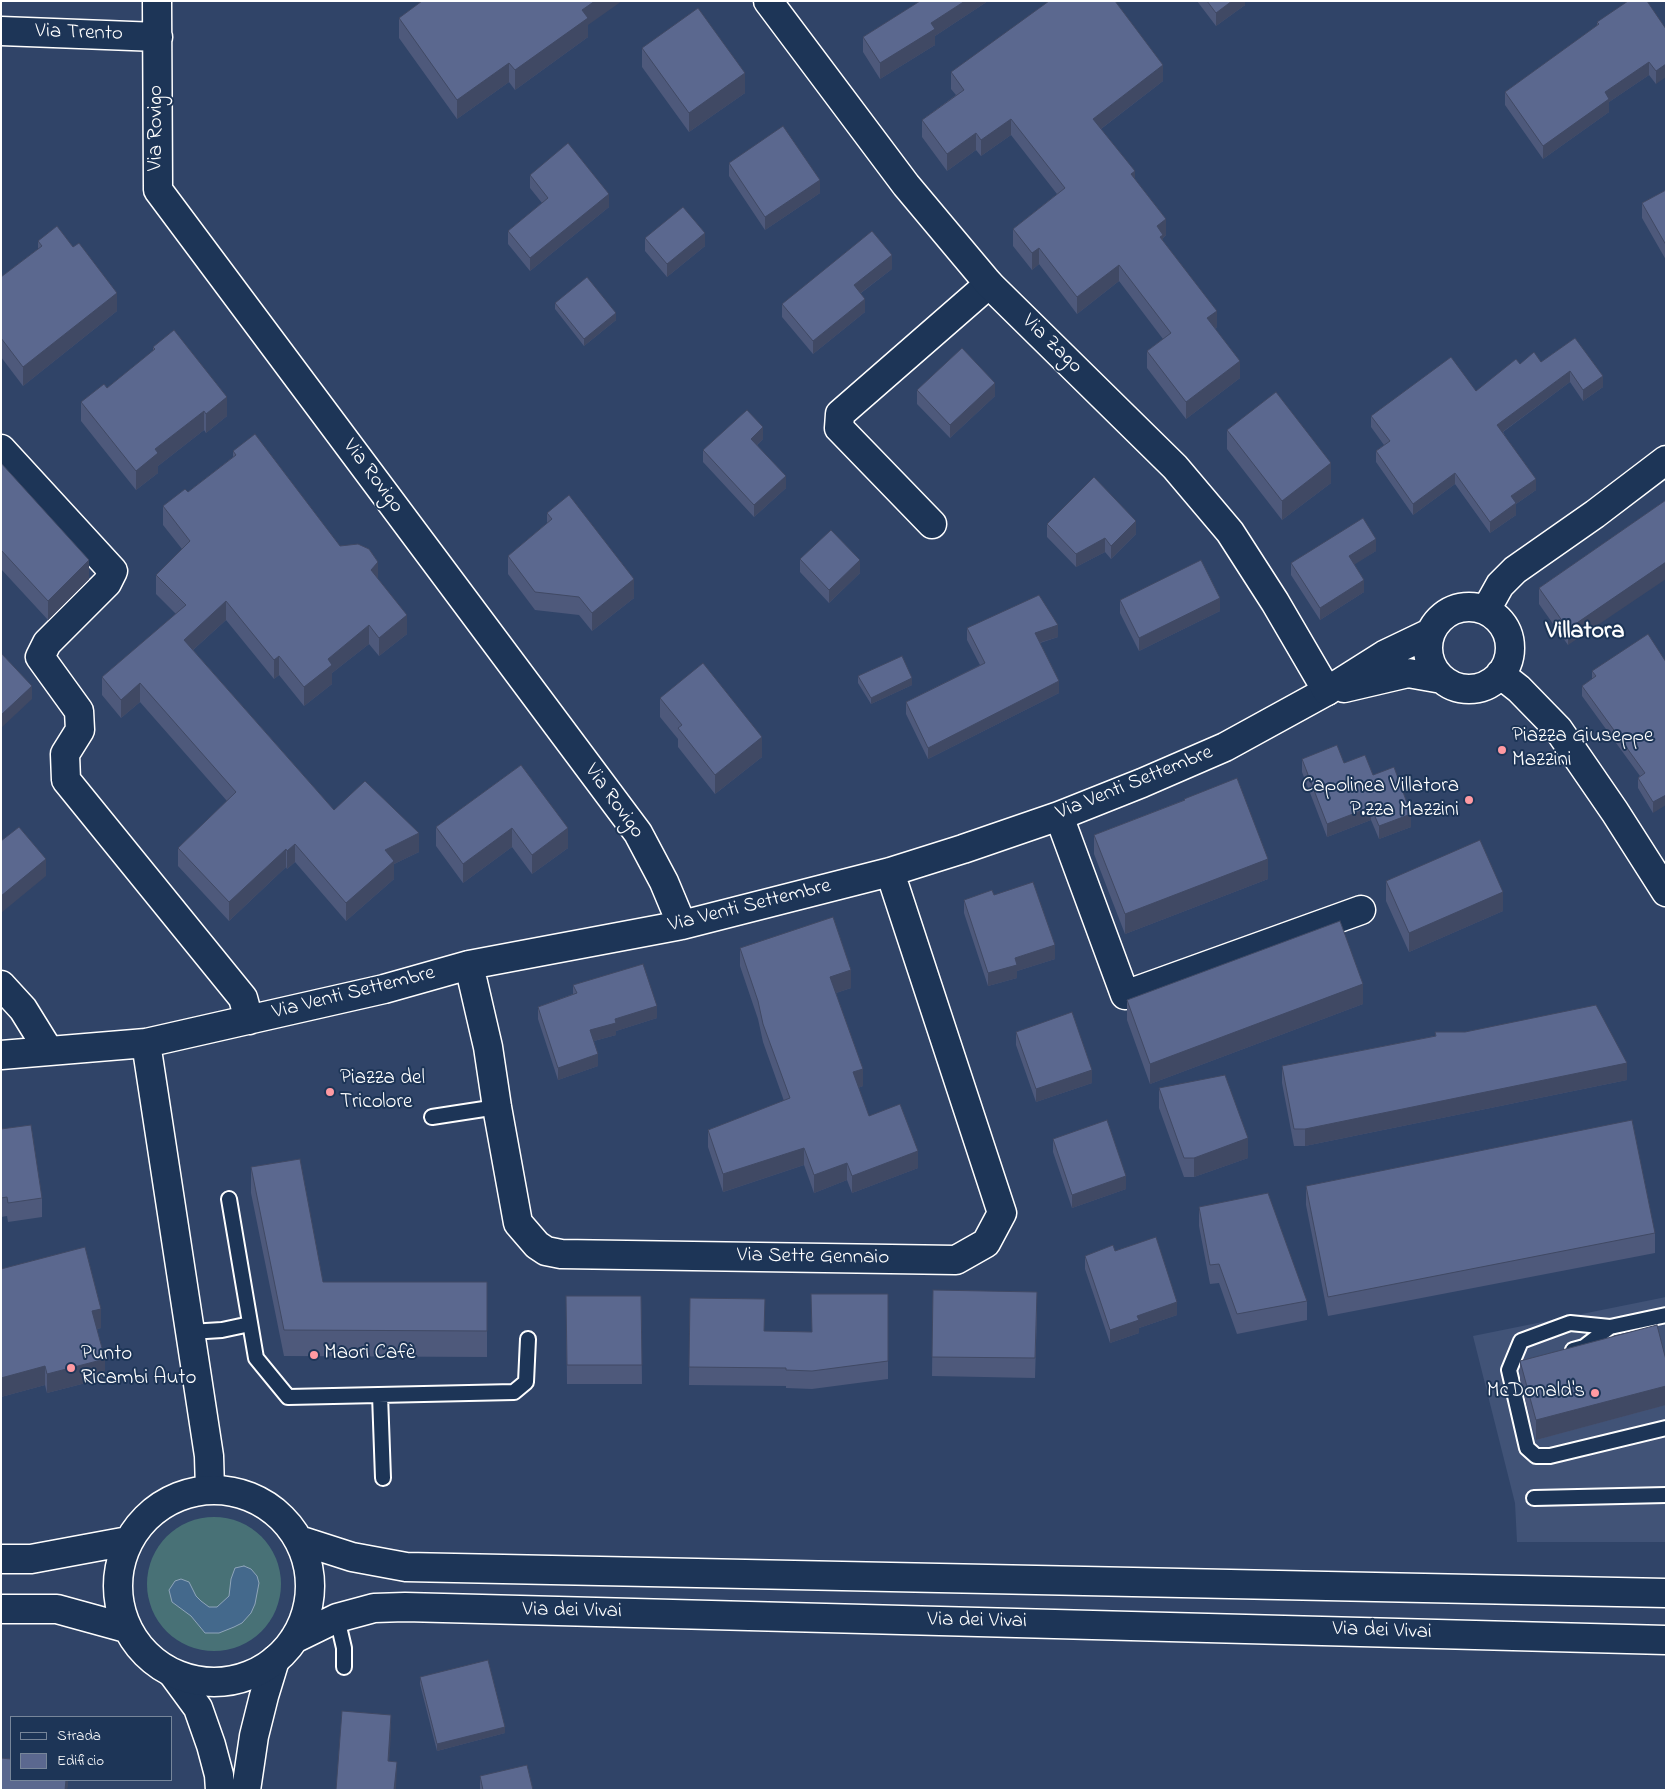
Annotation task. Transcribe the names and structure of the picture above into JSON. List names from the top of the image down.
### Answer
{
  "streets": {
    "street": [
      "Via Trento",
      "Via Rovigo",
      "Via Zago",
      "Via Venti Settembre",
      "Via Sette Gennaio",
      "Via dei Vivai"
    ]
  },
  "crossings": [
    ["Via Trento", "Via Rovigo"],
    ["Via Rovigo", "Via Venti Settembre"],
    ["Via Zago", "Via Venti Settembre"],
    ["Via Venti Settembre", "Via Sette Gennaio"]
  ],
  "districts": ["Villatora"],
  "places": [
    "Piazza Giuseppe Mazzini",
    "Capolinea Villatora P.zza Mazzini",
    "Piazza del Tricolore",
    "Maori Cafè",
    "Punto Ricambi Auto",
    "McDonald's"
  ],
  "legend": ["Strada", "Edificio"]
}
